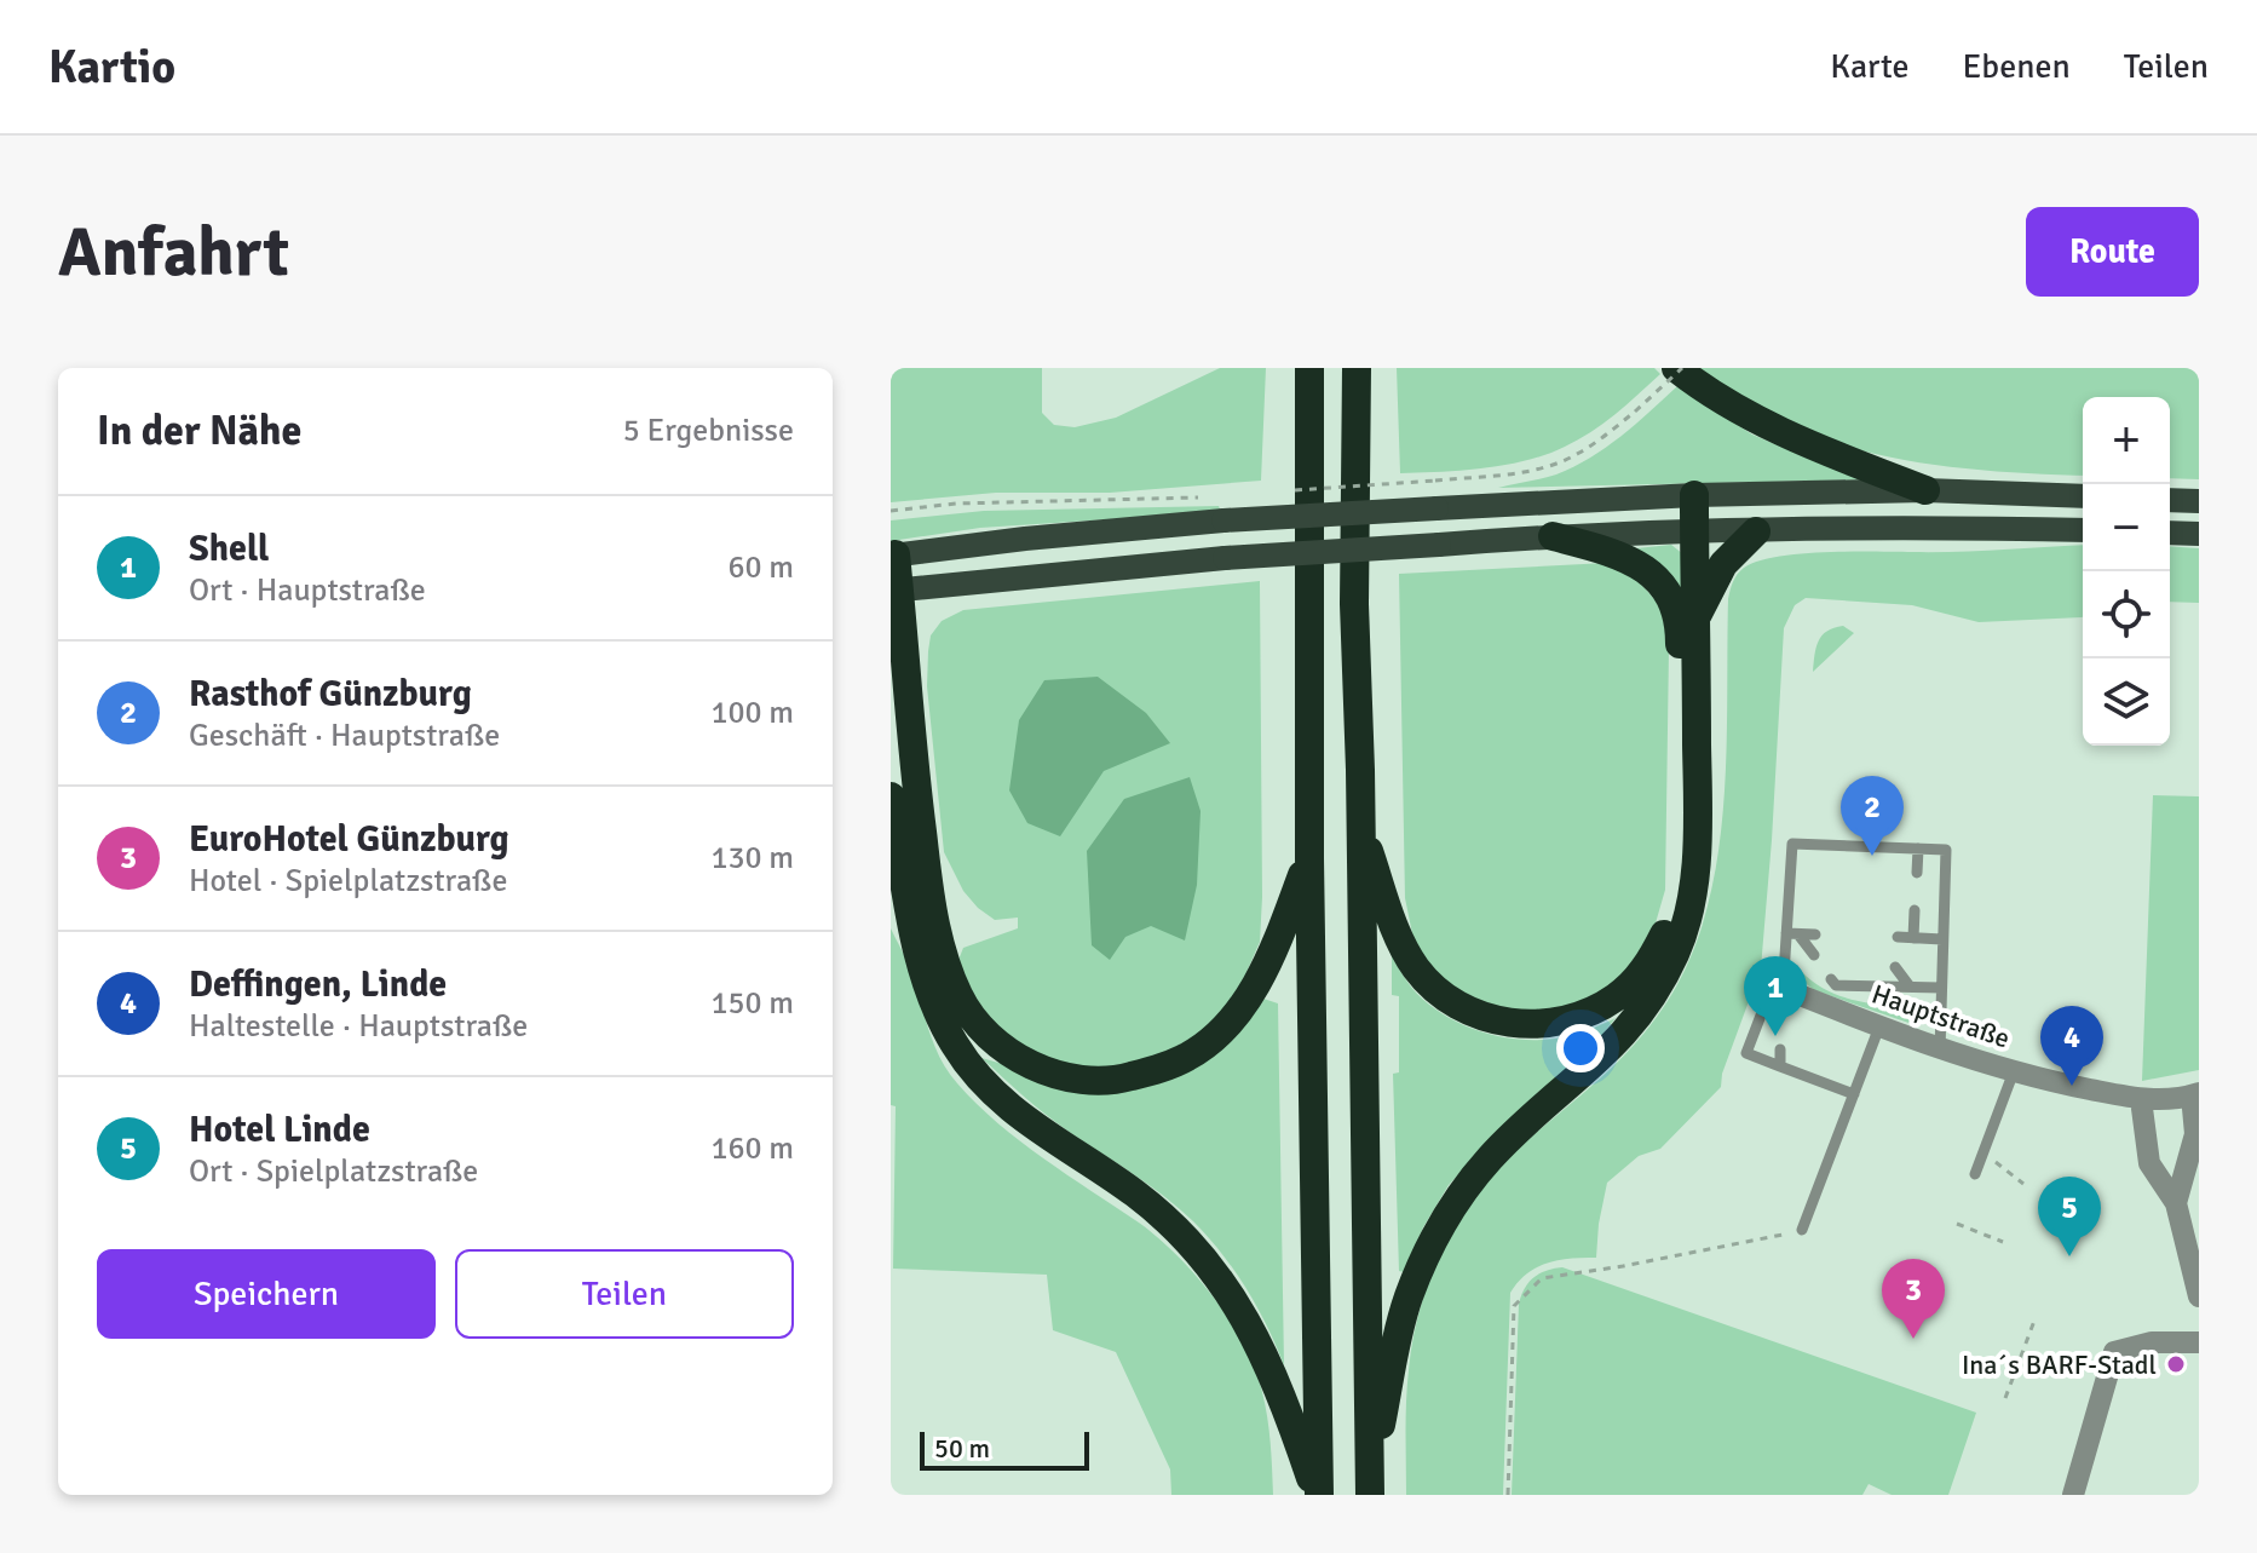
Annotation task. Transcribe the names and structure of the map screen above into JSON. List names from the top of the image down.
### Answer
{
  "streets": {
    "street": ["Hauptstraße"]
  },
  "places": ["Ina´s BARF-Stadl"],
  "scale_bar": "50 m",
  "page": {
    "header": "Kartio",
    "nav": ["Karte", "Ebenen", "Teilen"],
    "buttons": [
      "Route",
      ["Speichern", "Teilen"]
    ],
    "title": "Anfahrt",
    "heading": ["In der Nähe", "5 Ergebnisse"],
    "map_buttons": ["+", "−"],
    "list": [
      {
        "mark": "1",
        "name": "Shell",
        "note": "Ort · Hauptstraße",
        "value": "60 m"
      },
      {
        "mark": "2",
        "name": "Rasthof Günzburg",
        "note": "Geschäft · Hauptstraße",
        "value": "100 m"
      },
      {
        "mark": "3",
        "name": "EuroHotel Günzburg",
        "note": "Hotel · Spielplatzstraße",
        "value": "130 m"
      },
      {
        "mark": "4",
        "name": "Deffingen, Linde",
        "note": "Haltestelle · Hauptstraße",
        "value": "150 m"
      },
      {
        "mark": "5",
        "name": "Hotel Linde",
        "note": "Ort · Spielplatzstraße",
        "value": "160 m"
      }
    ],
    "pins": [
      "2",
      "1",
      "4",
      "5",
      "3"
    ],
    "scale": "50 m"
  }
}
